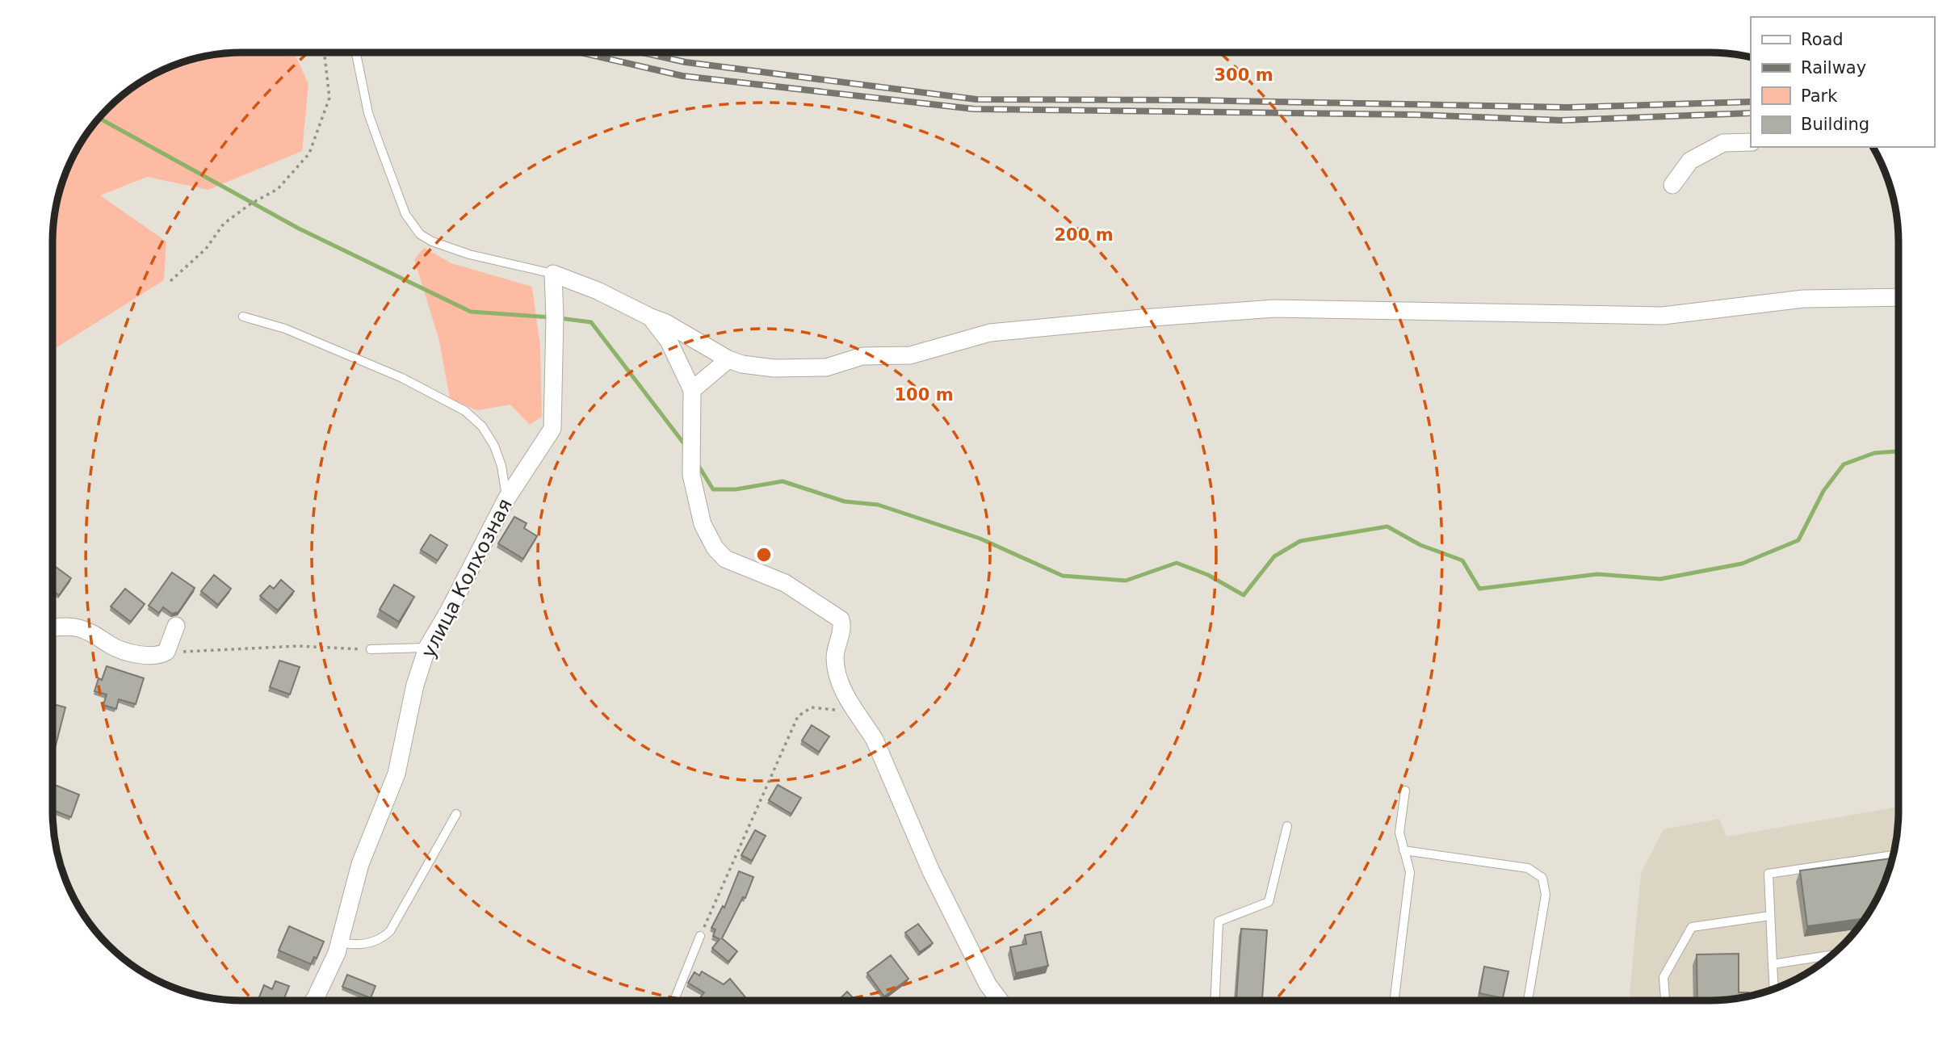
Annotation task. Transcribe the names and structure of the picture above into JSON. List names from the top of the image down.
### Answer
{
  "streets": {
    "street": ["улица Колхозная"]
  },
  "legend": [
    "Road",
    "Railway",
    "Park",
    "Building"
  ],
  "rings": ["300 m", "200 m", "100 m"]
}
